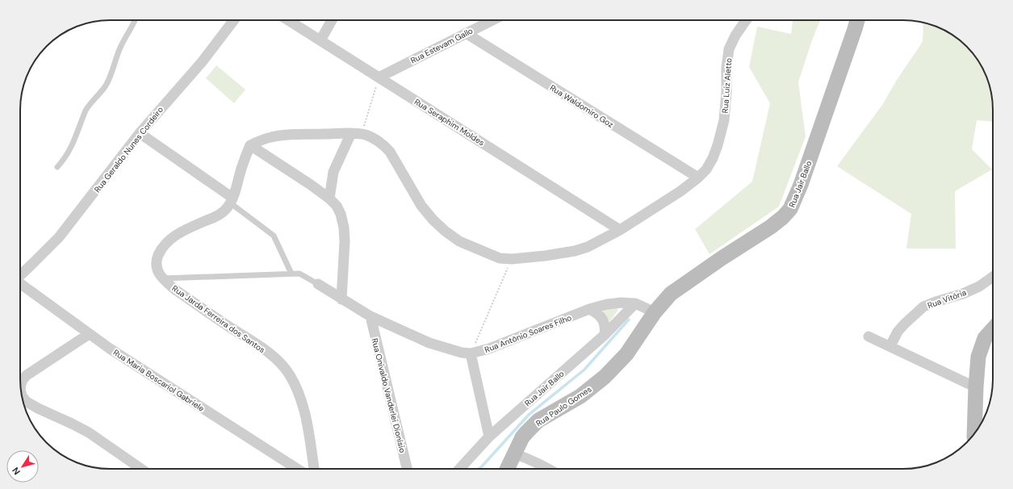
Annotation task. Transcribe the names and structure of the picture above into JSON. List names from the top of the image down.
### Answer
{
  "streets": {
    "main road": ["Rua Jair Ballo", "Rua Paulo Gomes"],
    "street": [
      "Rua Estevam Gallo",
      "Rua Luiz Aletto",
      "Rua Waldomiro Goz",
      "Rua Seraphim Moldes",
      "Rua Geraldo Nunes Cordeiro",
      "Rua Vitória",
      "Rua Jarda Ferreira dos Santos",
      "Rua Antônio Soares Filho",
      "Rua Maria Boscariol Gabriele",
      "Rua Onivaldo Vanderlei Dionísio"
    ]
  },
  "crossings": [
    ["Rua Estevam Gallo", "Rua Waldomiro Goz"],
    ["Rua Estevam Gallo", "Rua Seraphim Moldes"],
    ["Rua Luiz Aletto", "Rua Waldomiro Goz"],
    ["Rua Luiz Aletto", "Rua Seraphim Moldes"],
    ["Rua Jair Ballo", "Rua Antônio Soares Filho"],
    ["Rua Jair Ballo", "Rua Paulo Gomes"],
    ["Rua Antônio Soares Filho", "Rua Onivaldo Vanderlei Dionísio"],
    ["Rua Antônio Soares Filho", "Rua Paulo Gomes"]
  ],
  "north": "bottom left"
}
